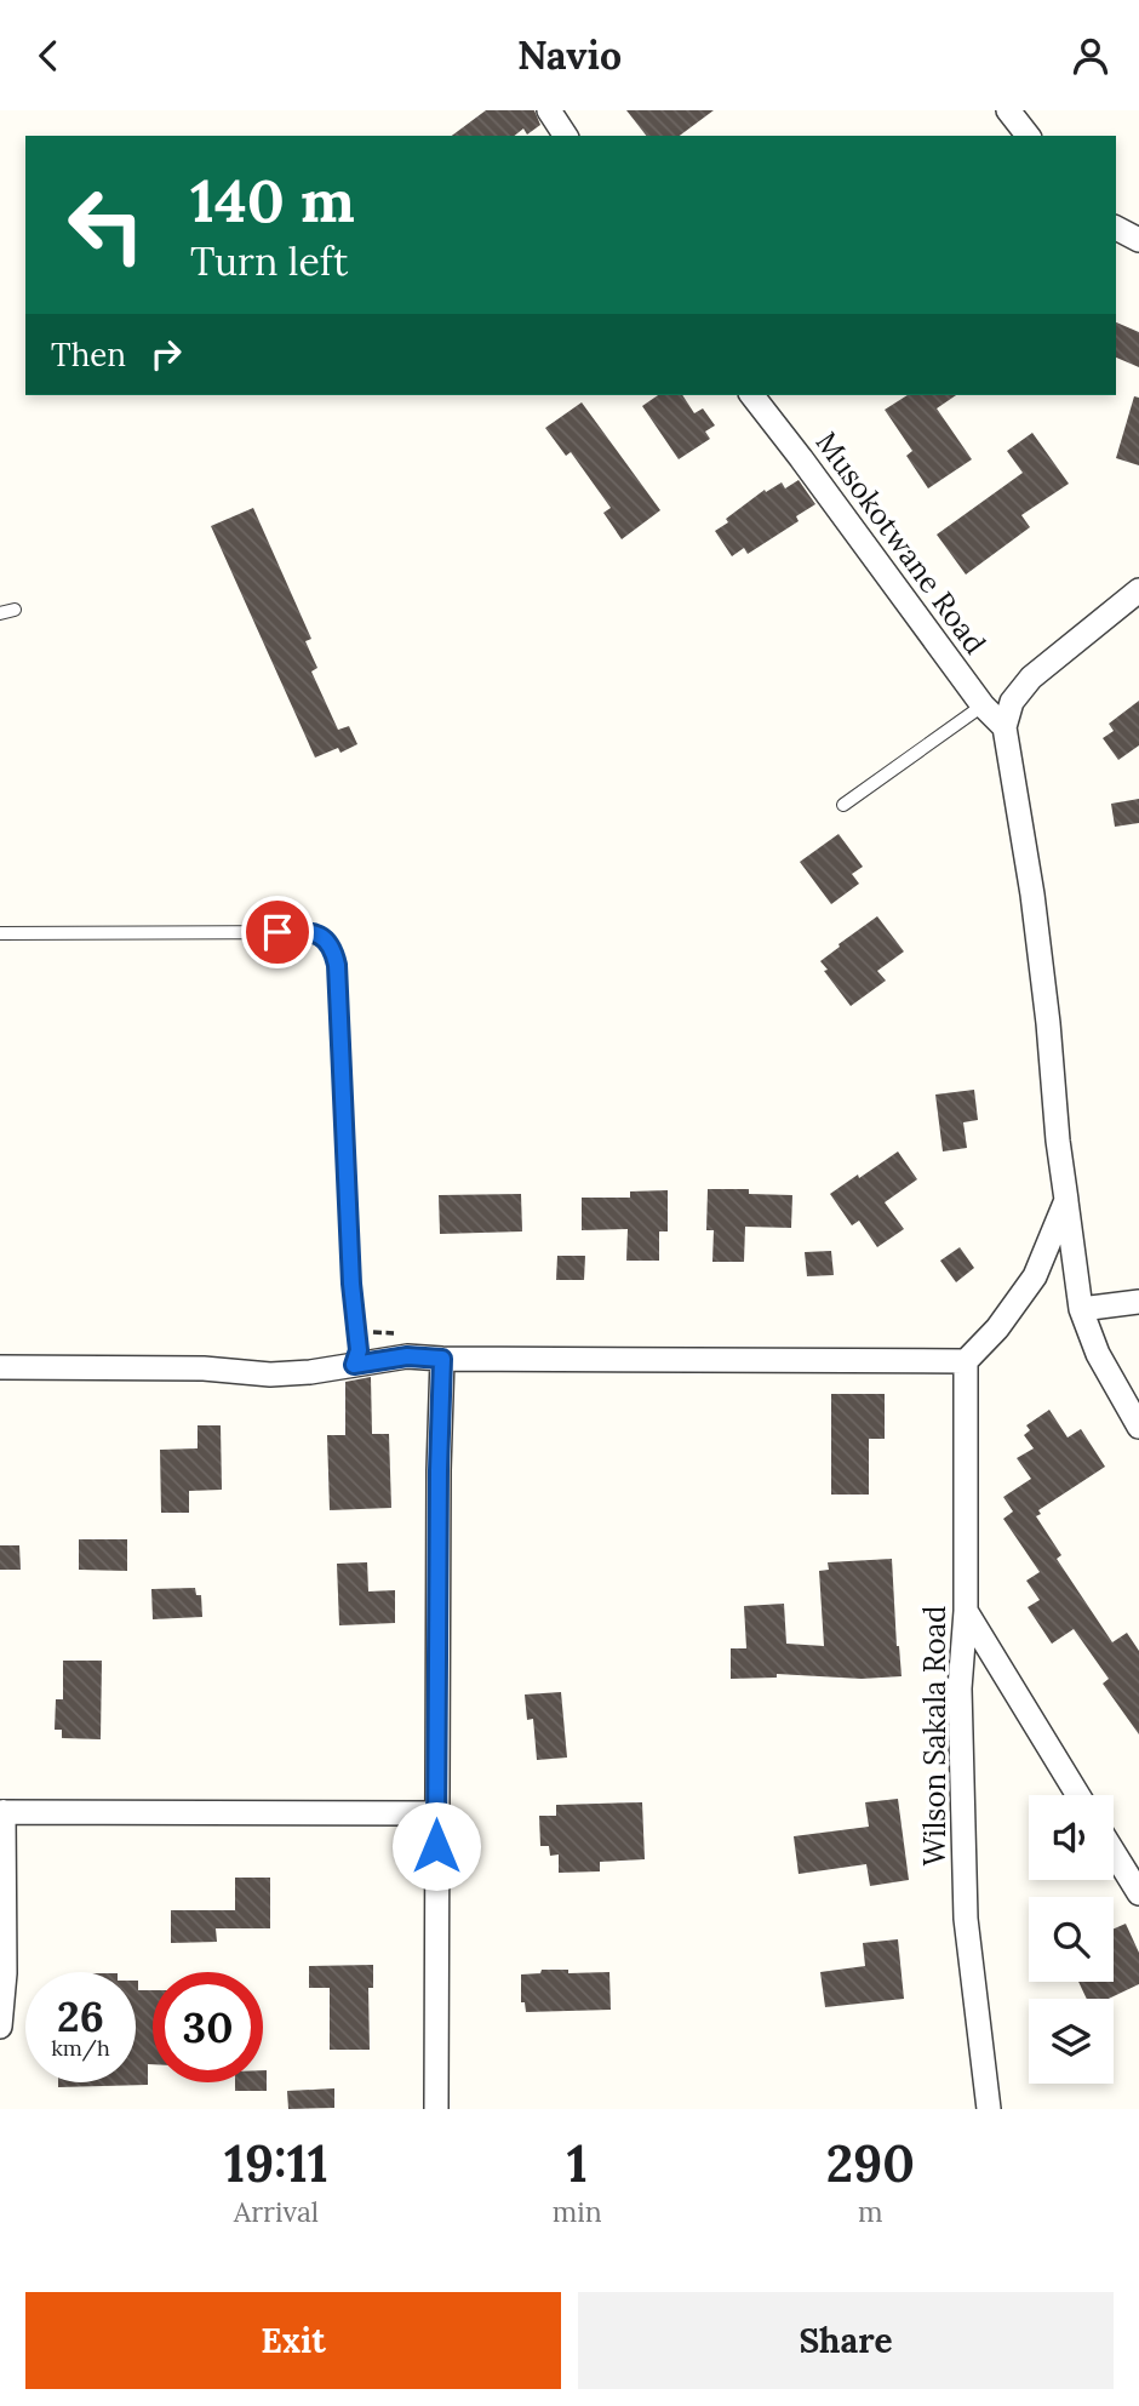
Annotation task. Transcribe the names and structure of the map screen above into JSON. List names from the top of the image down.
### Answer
{
  "streets": {
    "street": ["Musokotwane Road", "Wilson Sakala Road"]
  },
  "page": {
    "header": "Navio",
    "turn": ["140 m", "Turn left"],
    "then": "Then",
    "speed": "26 km/h",
    "limit": "30",
    "eta": [
      "19:11",
      "Arrival",
      "1",
      "min",
      "290",
      "m"
    ],
    "buttons": ["Exit", "Share"]
  }
}
